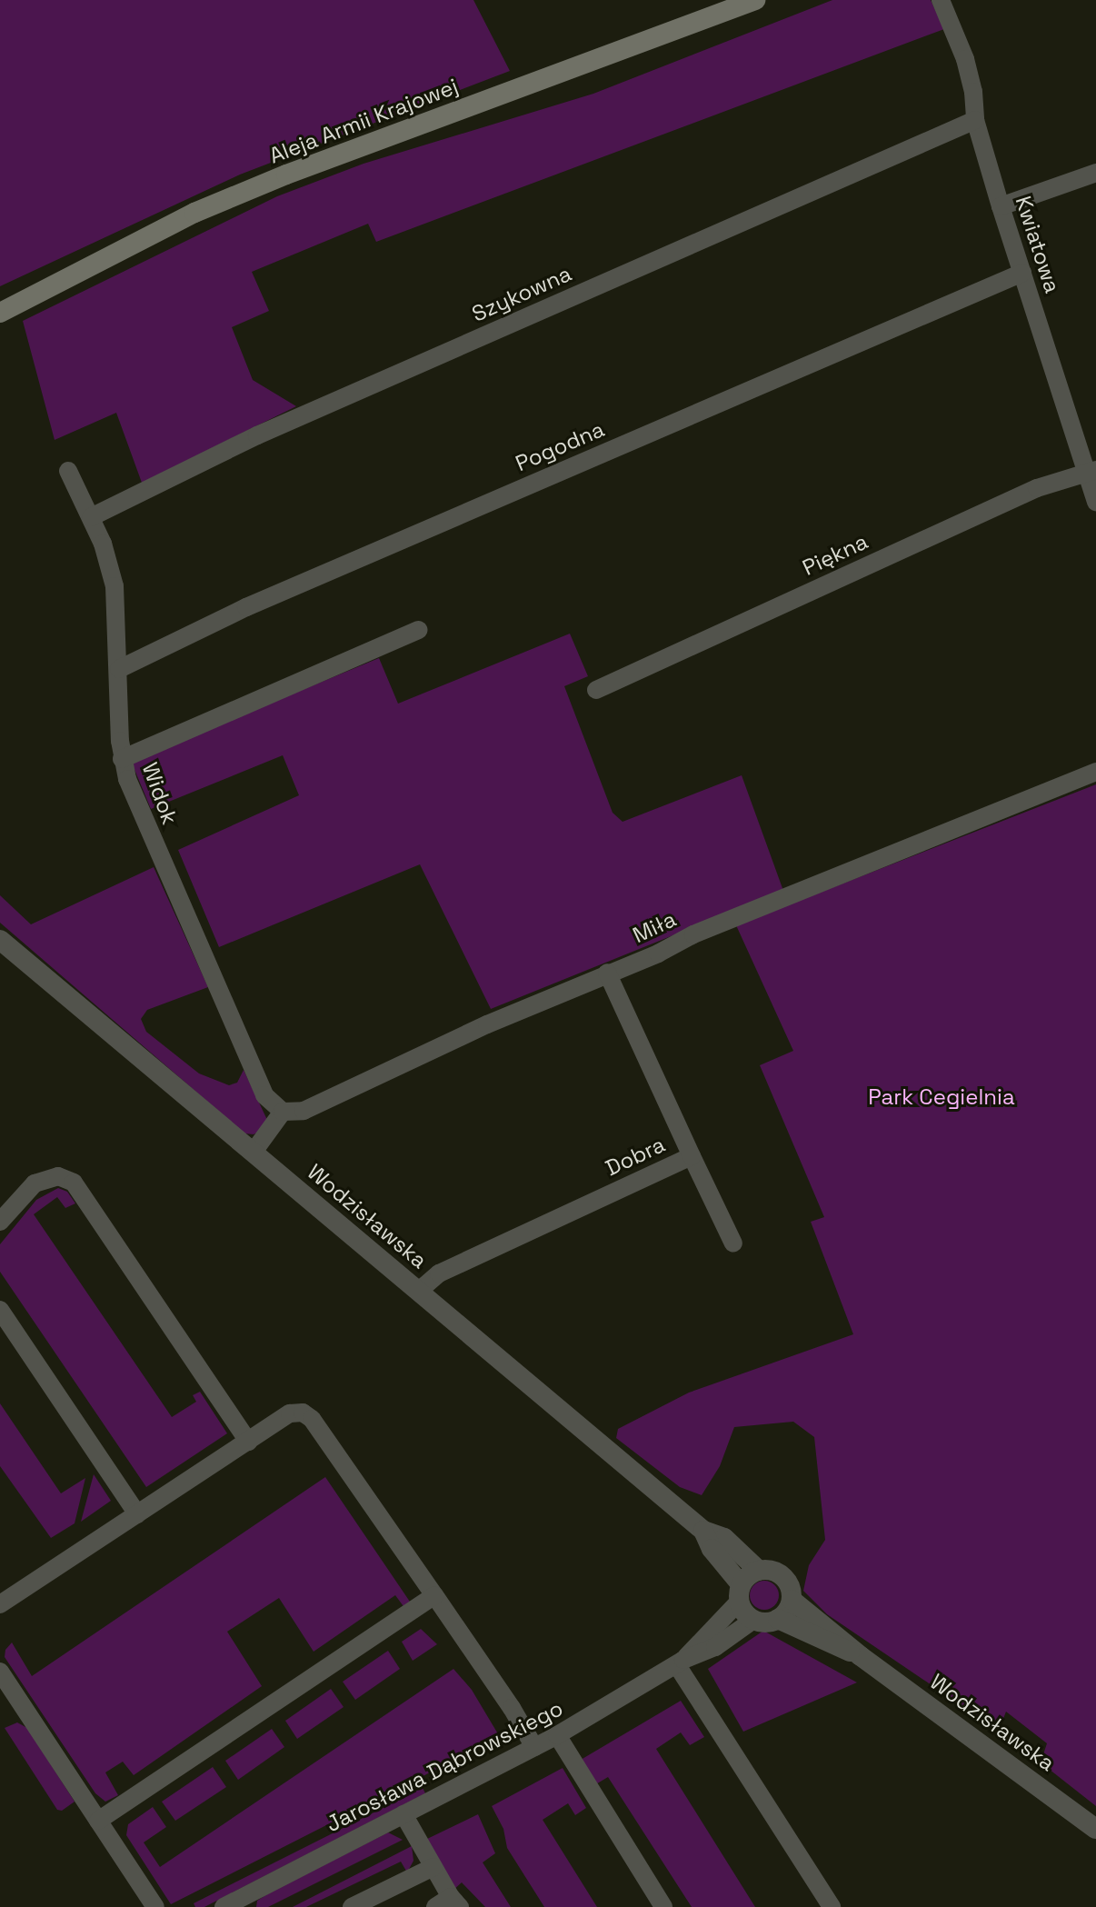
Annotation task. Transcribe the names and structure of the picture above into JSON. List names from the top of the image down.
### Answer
{
  "streets": {
    "main road": ["Aleja Armii Krajowej"],
    "street": [
      "Kwiatowa",
      "Szykowna",
      "Pogodna",
      "Piękna",
      "Widok",
      "Miła",
      "Dobra",
      "Wodzisławska",
      "Jarosława Dąbrowskiego"
    ]
  },
  "crossings": [
    ["Kwiatowa", "Szykowna"],
    ["Kwiatowa", "Pogodna"],
    ["Kwiatowa", "Piękna"],
    ["Szykowna", "Widok"],
    ["Pogodna", "Widok"],
    ["Widok", "Miła"],
    ["Miła", "Dobra"],
    ["Dobra", "Wodzisławska"],
    ["Wodzisławska", "Jarosława Dąbrowskiego"]
  ],
  "parks": ["Park Cegielnia"]
}
